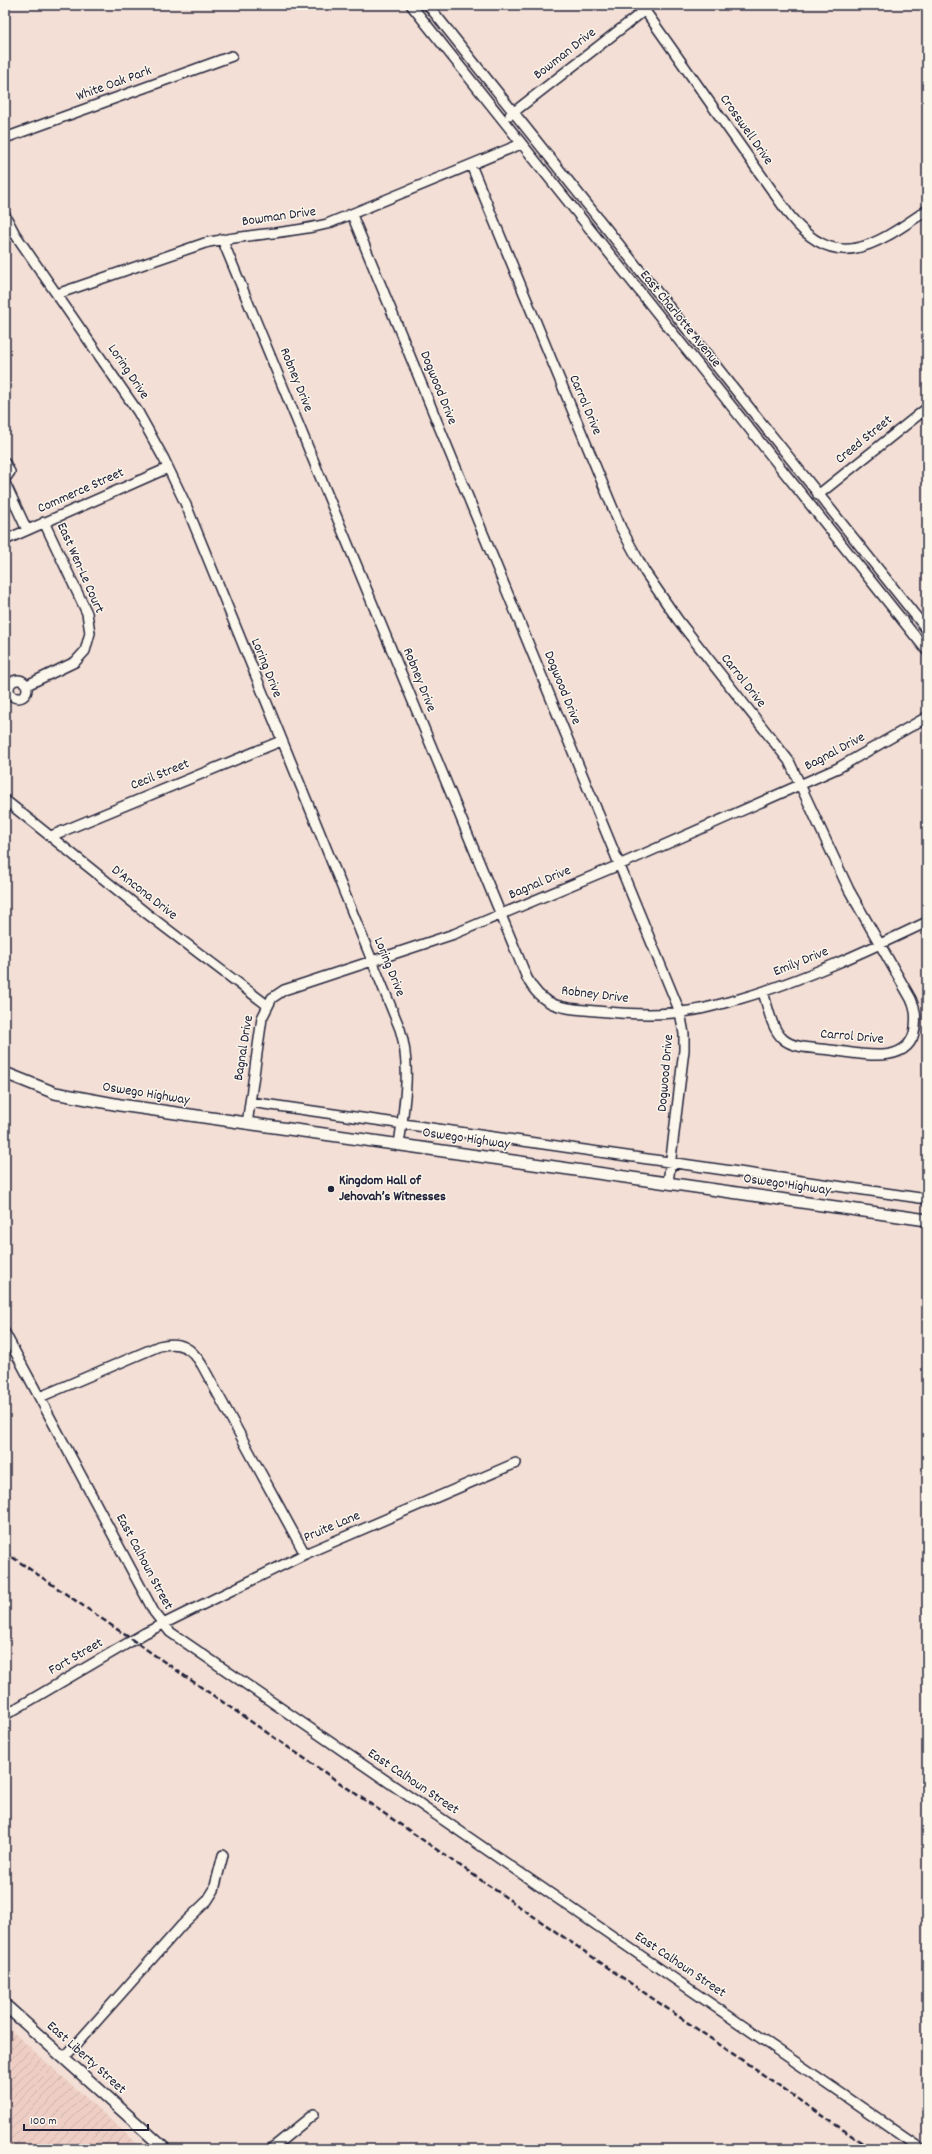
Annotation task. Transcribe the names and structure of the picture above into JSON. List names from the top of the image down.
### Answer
{
  "streets": {
    "main road": ["Oswego Highway", "East Liberty Street"],
    "street": [
      "Bowman Drive",
      "White Oak Park",
      "Crosswell Drive",
      "East Charlotte Avenue",
      "Loring Drive",
      "Robney Drive",
      "Dogwood Drive",
      "Carrol Drive",
      "Creed Street",
      "Commerce Street",
      "East Wen-Le Court",
      "Bagnal Drive",
      "Cecil Street",
      "D'Ancona Drive",
      "Emily Drive",
      "Pruite Lane",
      "East Calhoun Street",
      "Fort Street"
    ]
  },
  "crossings": [
    ["Bowman Drive", "Crosswell Drive"],
    ["Bowman Drive", "East Charlotte Avenue"],
    ["Bowman Drive", "Loring Drive"],
    ["Bowman Drive", "Robney Drive"],
    ["Bowman Drive", "Dogwood Drive"],
    ["Bowman Drive", "Carrol Drive"],
    ["East Charlotte Avenue", "Creed Street"],
    ["Loring Drive", "Commerce Street"],
    ["Loring Drive", "Bagnal Drive"],
    ["Loring Drive", "Cecil Street"],
    ["Loring Drive", "Oswego Highway"],
    ["Robney Drive", "Dogwood Drive"],
    ["Robney Drive", "Bagnal Drive"],
    ["Robney Drive", "Emily Drive"],
    ["Dogwood Drive", "Bagnal Drive"],
    ["Dogwood Drive", "Emily Drive"],
    ["Dogwood Drive", "Oswego Highway"],
    ["Carrol Drive", "Bagnal Drive"],
    ["Carrol Drive", "Emily Drive"],
    ["Commerce Street", "East Wen-Le Court"],
    ["Bagnal Drive", "D'Ancona Drive"],
    ["Bagnal Drive", "Oswego Highway"],
    ["Cecil Street", "D'Ancona Drive"],
    ["Pruite Lane", "East Calhoun Street"],
    ["Pruite Lane", "Fort Street"],
    ["East Calhoun Street", "Fort Street"]
  ],
  "places": ["Kingdom Hall of Jehovah’s Witnesses"],
  "scale_bar": "100 m"
}
